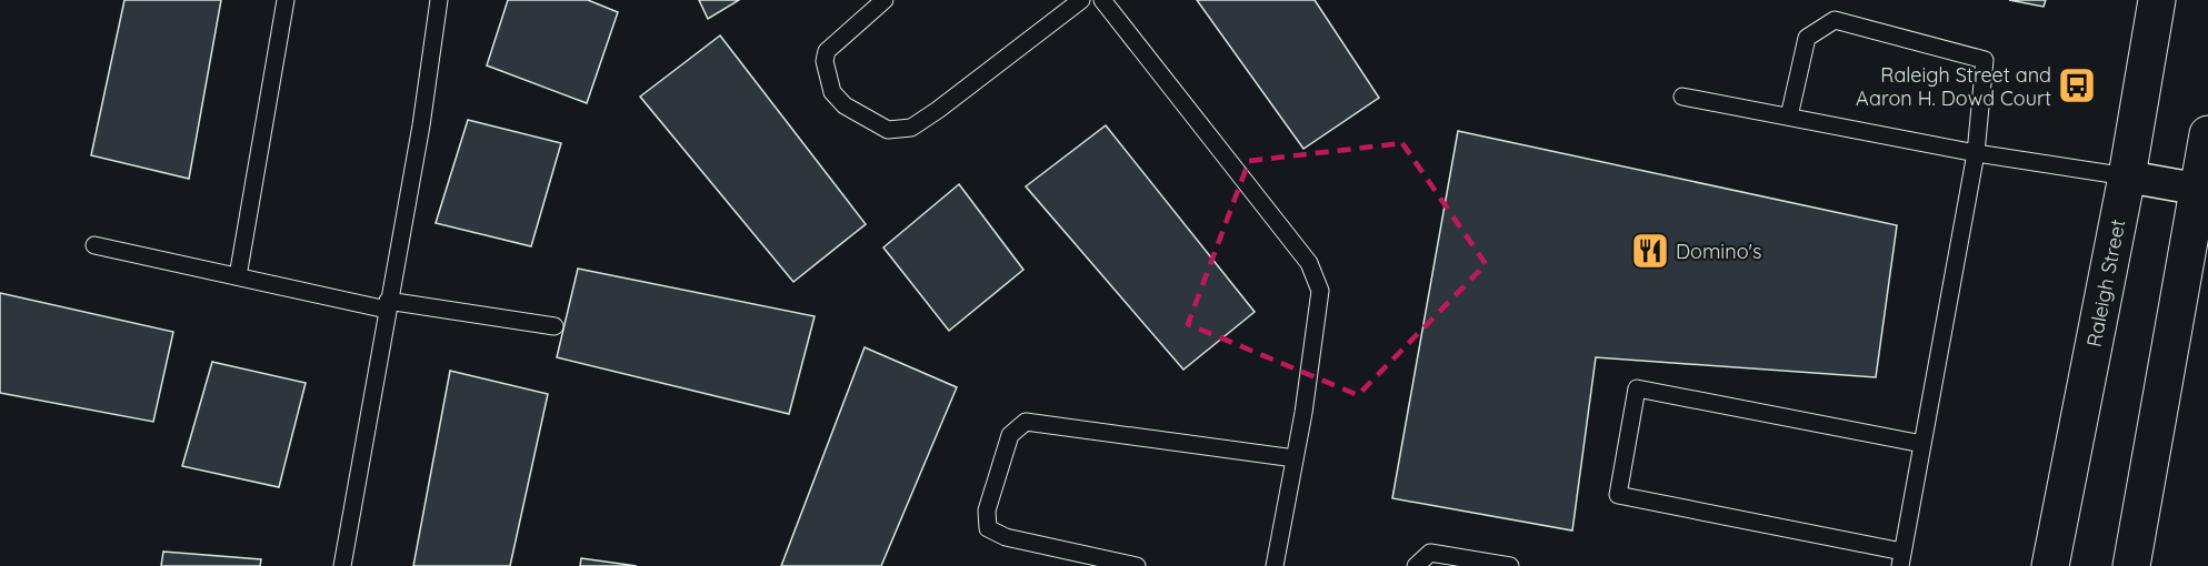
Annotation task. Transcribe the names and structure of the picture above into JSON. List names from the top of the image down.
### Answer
{
  "streets": {
    "street": ["Raleigh Street"]
  },
  "places": {
    "bus stop": ["Raleigh Street and Aaron H. Dowd Court"],
    "restaurant": ["Domino's"]
  }
}
